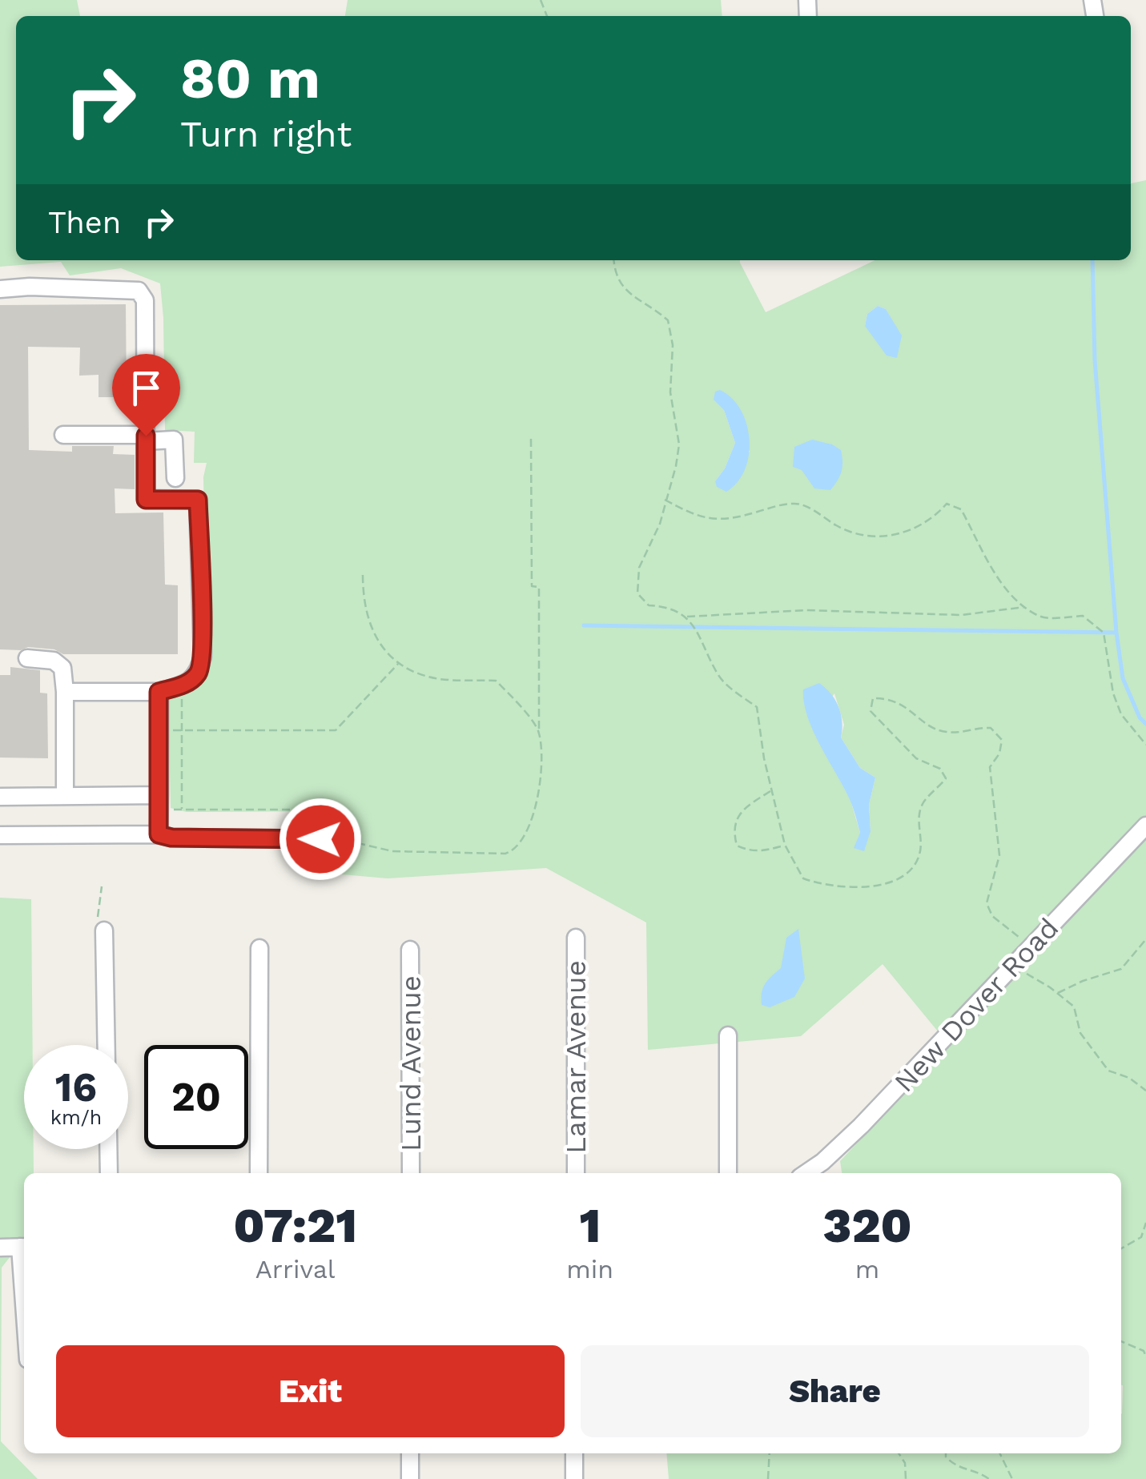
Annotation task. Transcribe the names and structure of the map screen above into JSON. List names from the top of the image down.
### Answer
{
  "streets": {
    "street": ["New Dover Road", "Lamar Avenue", "Lund Avenue"]
  },
  "page": {
    "turn": ["80 m", "Turn right"],
    "then": "Then",
    "speed": "16 km/h",
    "limit": "20",
    "eta": [
      "07:21",
      "Arrival",
      "1",
      "min",
      "320",
      "m"
    ],
    "buttons": ["Exit", "Share"]
  }
}
